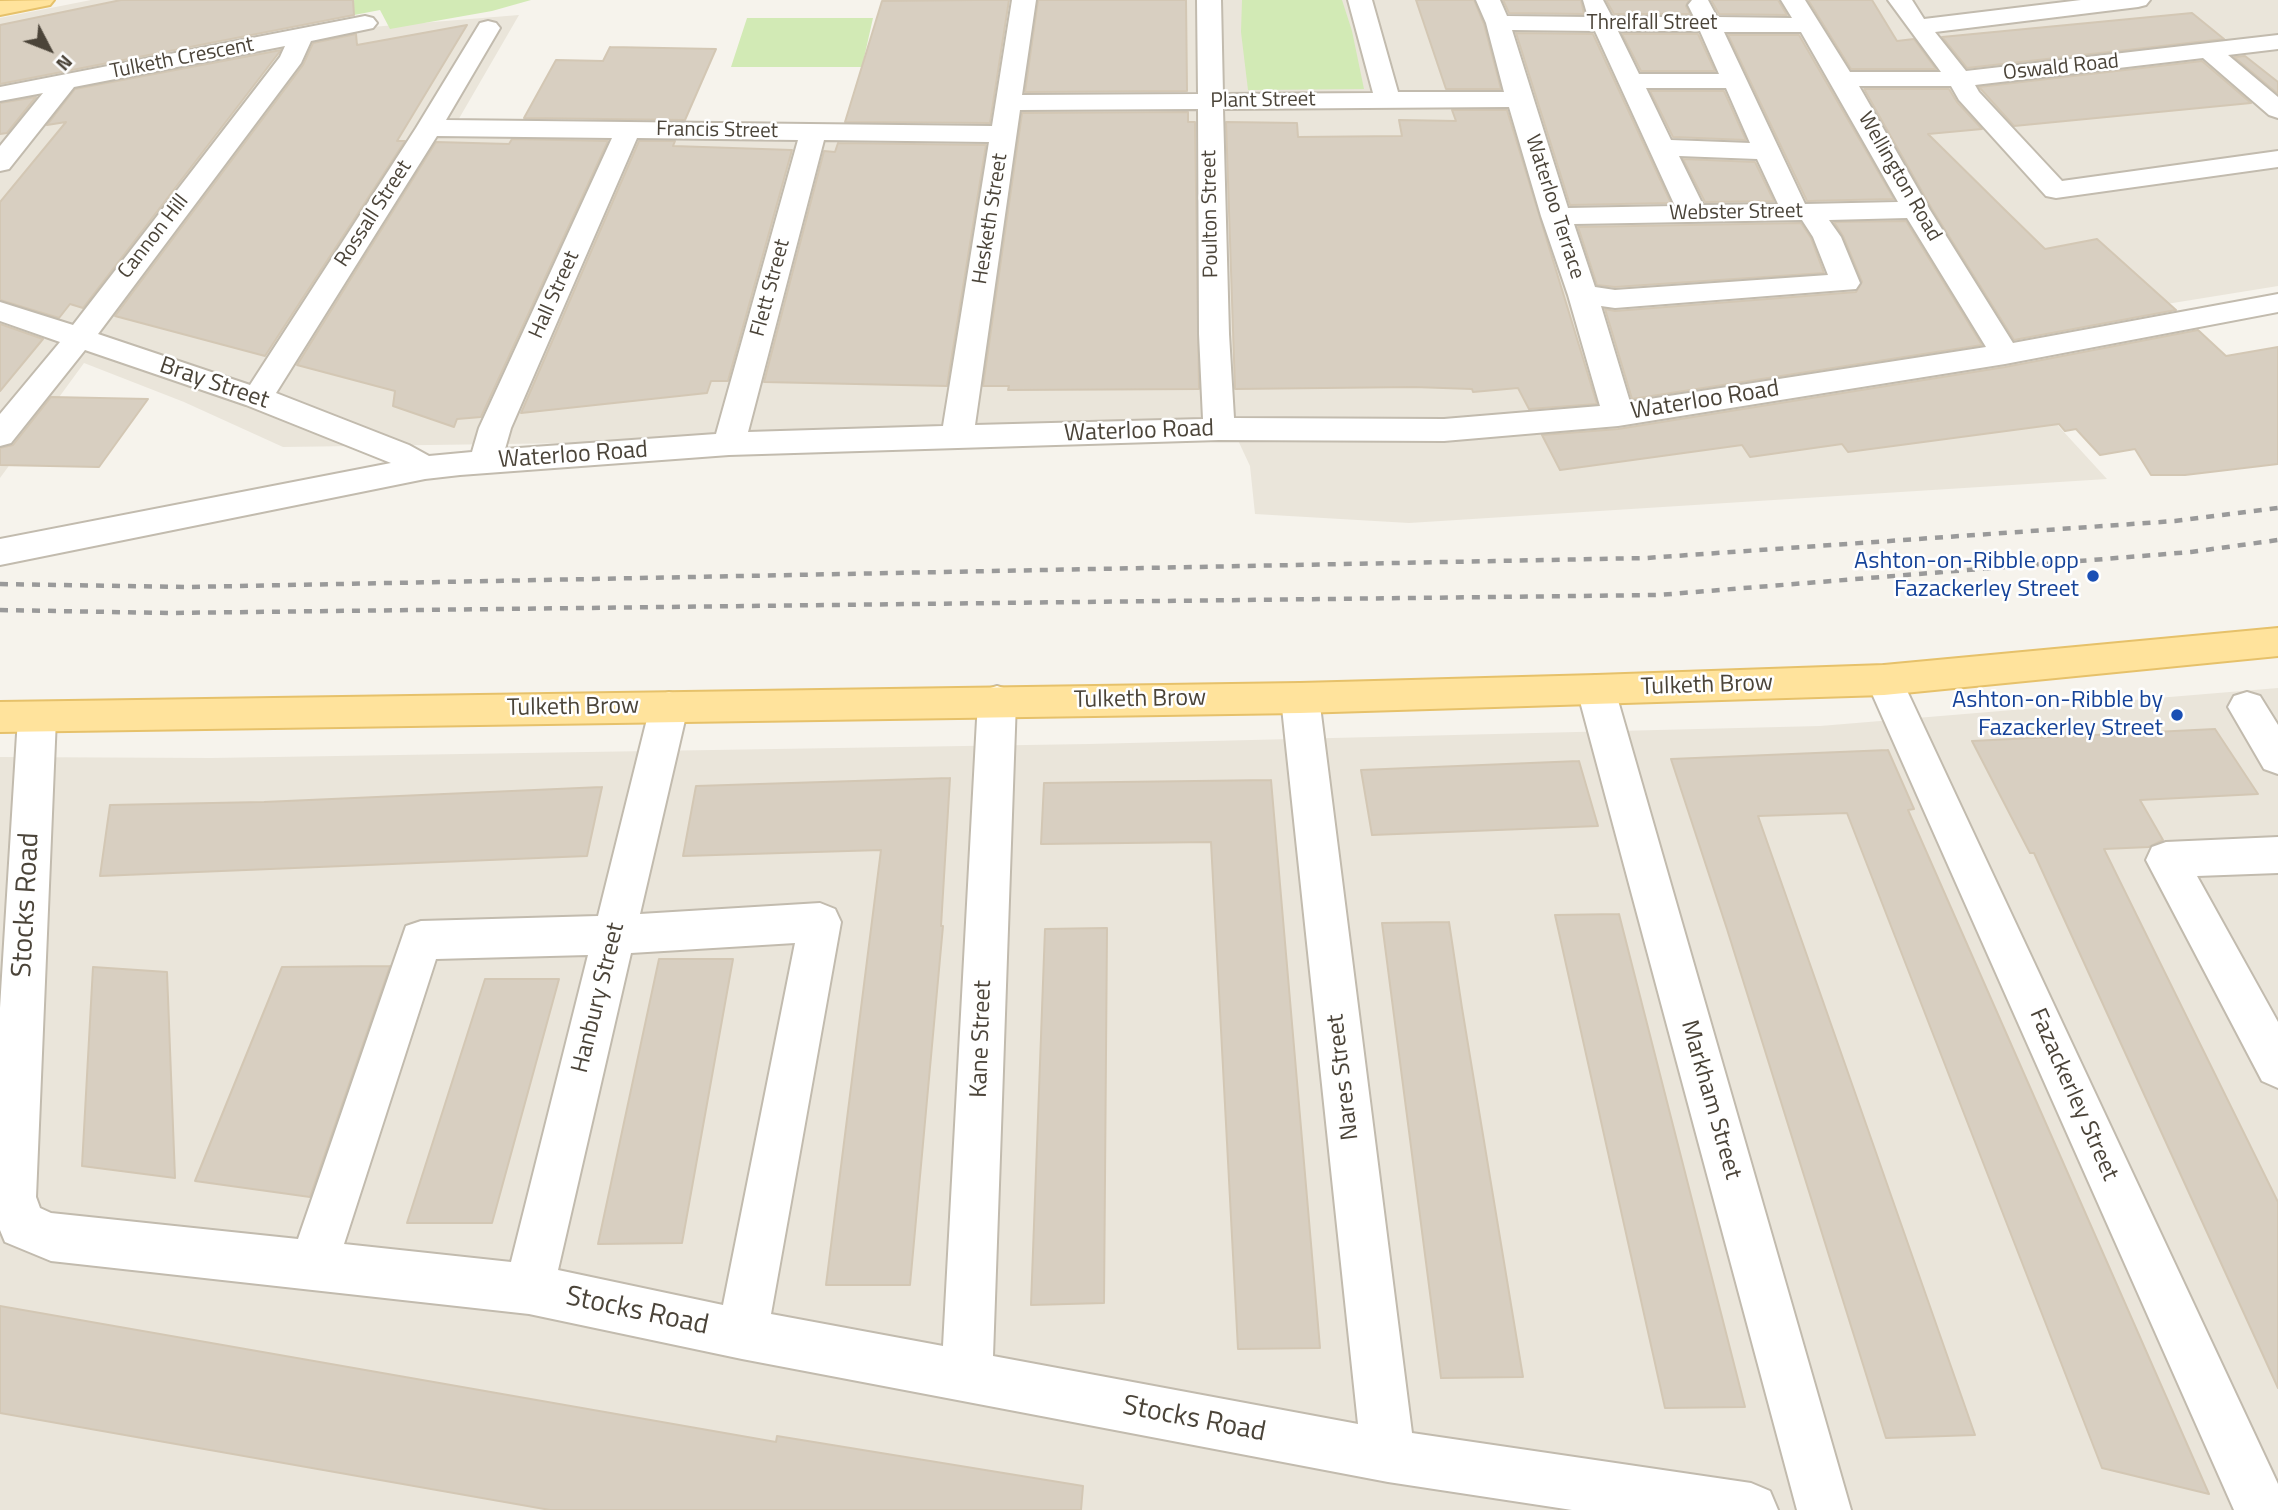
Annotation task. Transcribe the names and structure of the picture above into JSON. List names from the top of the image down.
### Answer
{
  "streets": {
    "main road": ["Tulketh Brow"],
    "street": [
      "Threlfall Street",
      "Tulketh Crescent",
      "Oswald Road",
      "Plant Street",
      "Francis Street",
      "Wellington Road",
      "Waterloo Terrace",
      "Webster Street",
      "Rossall Street",
      "Poulton Street",
      "Hesketh Street",
      "Cannon Hill",
      "Flett Street",
      "Hall Street",
      "Bray Street",
      "Waterloo Road",
      "Stocks Road",
      "Hanbury Street",
      "Kane Street",
      "Nares Street",
      "Fazackerley Street",
      "Markham Street"
    ]
  },
  "crossings": [
    ["Threlfall Street", "Wellington Road"],
    ["Threlfall Street", "Waterloo Terrace"],
    ["Tulketh Crescent", "Cannon Hill"],
    ["Oswald Road", "Wellington Road"],
    ["Plant Street", "Waterloo Terrace"],
    ["Plant Street", "Poulton Street"],
    ["Plant Street", "Hesketh Street"],
    ["Francis Street", "Rossall Street"],
    ["Francis Street", "Hesketh Street"],
    ["Francis Street", "Flett Street"],
    ["Francis Street", "Hall Street"],
    ["Wellington Road", "Webster Street"],
    ["Wellington Road", "Waterloo Road"],
    ["Waterloo Terrace", "Webster Street"],
    ["Waterloo Terrace", "Waterloo Road"],
    ["Rossall Street", "Bray Street"],
    ["Poulton Street", "Waterloo Road"],
    ["Hesketh Street", "Waterloo Road"],
    ["Cannon Hill", "Bray Street"],
    ["Flett Street", "Waterloo Road"],
    ["Hall Street", "Waterloo Road"],
    ["Bray Street", "Waterloo Road"],
    ["Tulketh Brow", "Stocks Road"],
    ["Tulketh Brow", "Hanbury Street"],
    ["Tulketh Brow", "Kane Street"],
    ["Tulketh Brow", "Nares Street"],
    ["Tulketh Brow", "Fazackerley Street"],
    ["Tulketh Brow", "Markham Street"],
    ["Stocks Road", "Hanbury Street"],
    ["Stocks Road", "Kane Street"],
    ["Stocks Road", "Nares Street"]
  ],
  "places": ["Ashton-on-Ribble opp Fazackerley Street", "Ashton-on-Ribble by Fazackerley Street"],
  "north": "bottom right"
}
